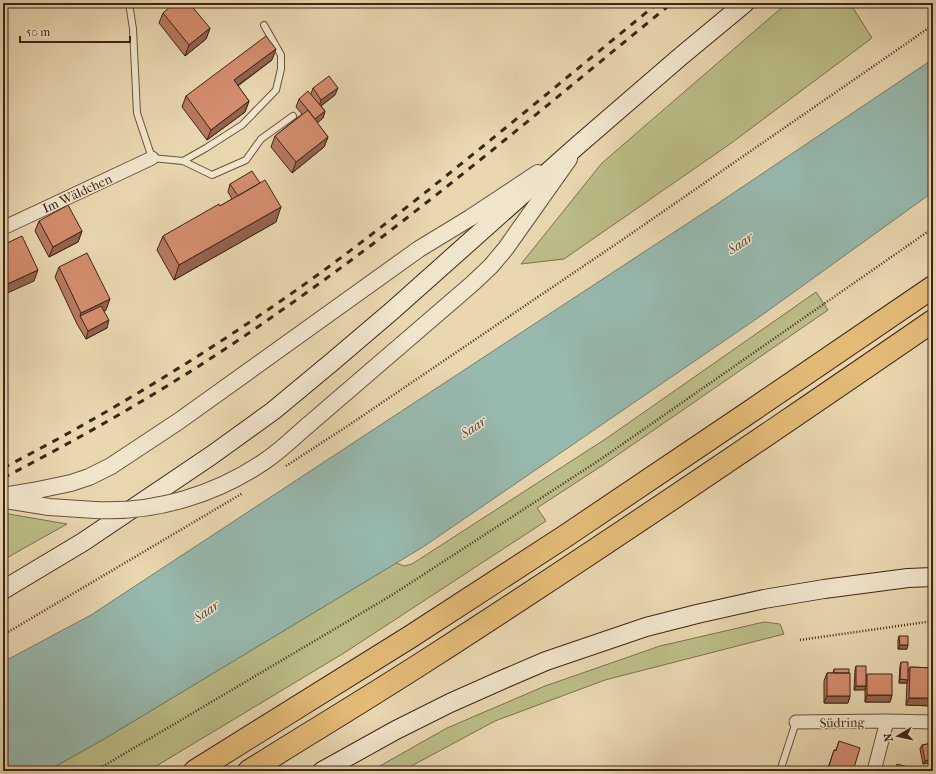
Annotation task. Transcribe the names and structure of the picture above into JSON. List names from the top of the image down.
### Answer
{
  "streets": {
    "street": ["Im Wäldchen", "Südring"]
  },
  "water": ["Saar"],
  "scale_bar": "50 m",
  "north": "left"
}
